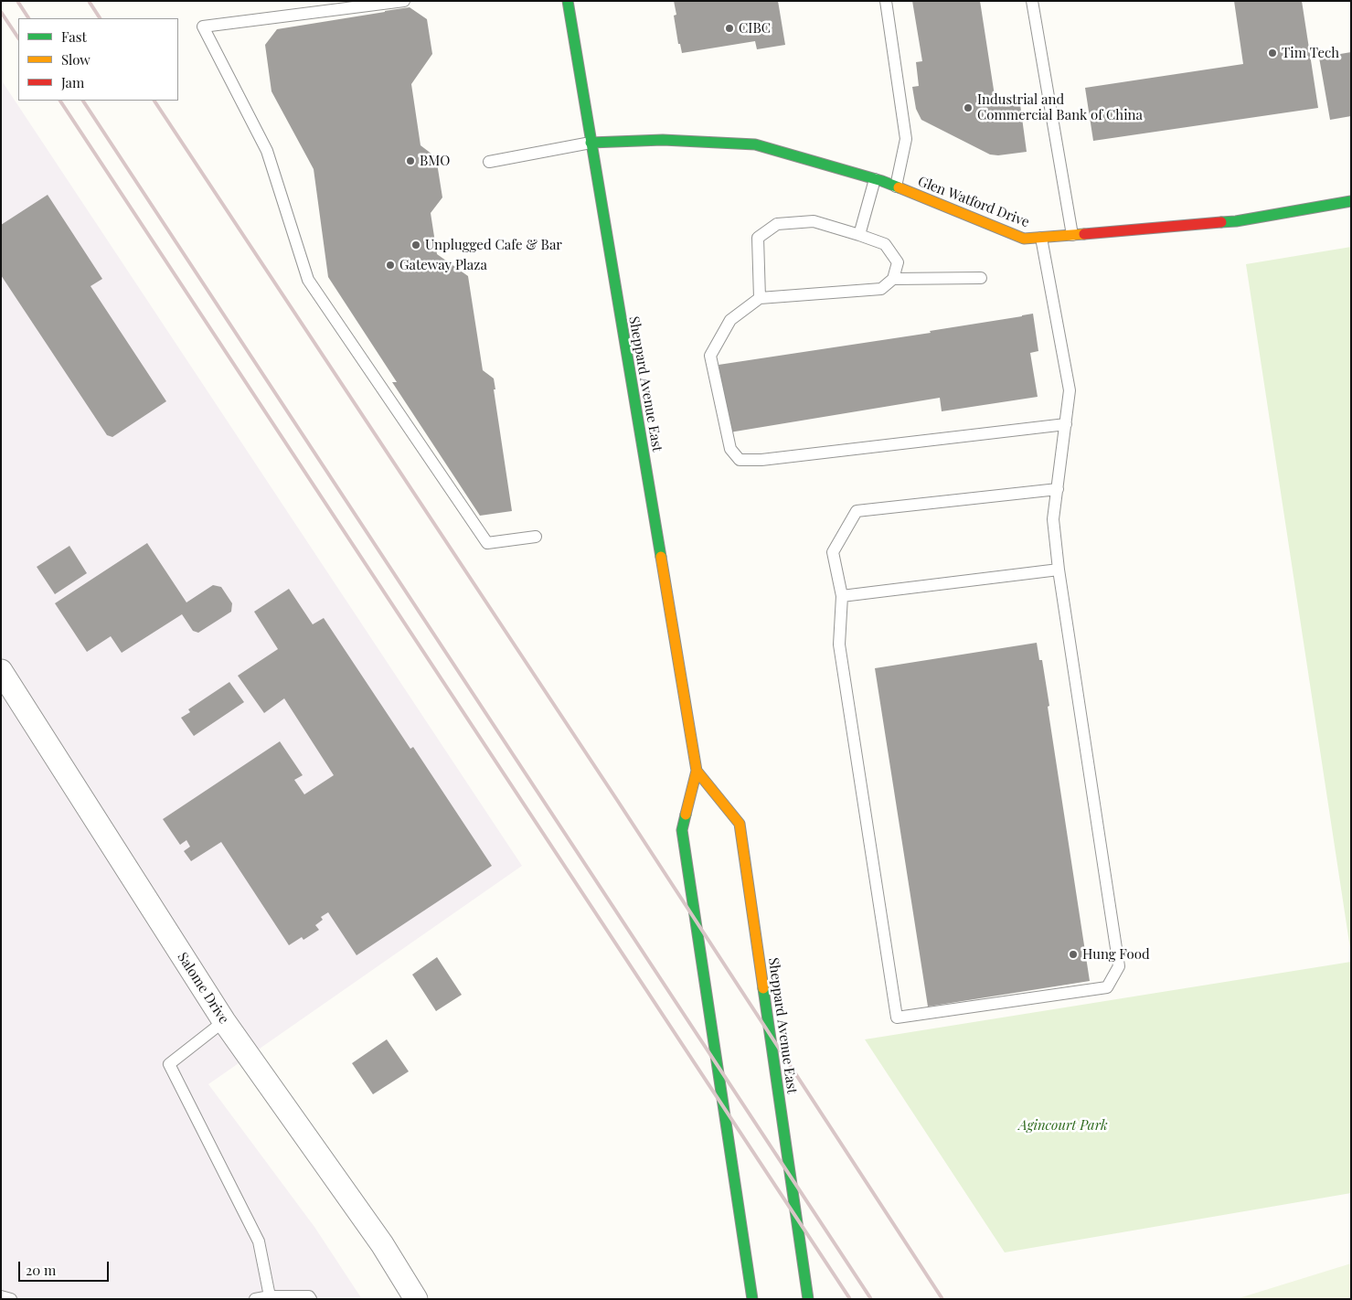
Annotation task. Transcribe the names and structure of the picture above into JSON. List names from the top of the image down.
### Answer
{
  "streets": {
    "main road": ["Glen Watford Drive", "Sheppard Avenue East"],
    "street": ["Salome Drive"]
  },
  "crossings": [
    ["Glen Watford Drive", "Sheppard Avenue East"]
  ],
  "parks": ["Agincourt Park"],
  "places": [
    "CIBC",
    "Tim Tech",
    "Industrial and Commercial Bank of China",
    "BMO",
    "Unplugged Cafe & Bar",
    "Gateway Plaza",
    "Hung Food"
  ],
  "legend": ["Fast", "Slow", "Jam"],
  "scale_bar": "20 m"
}
